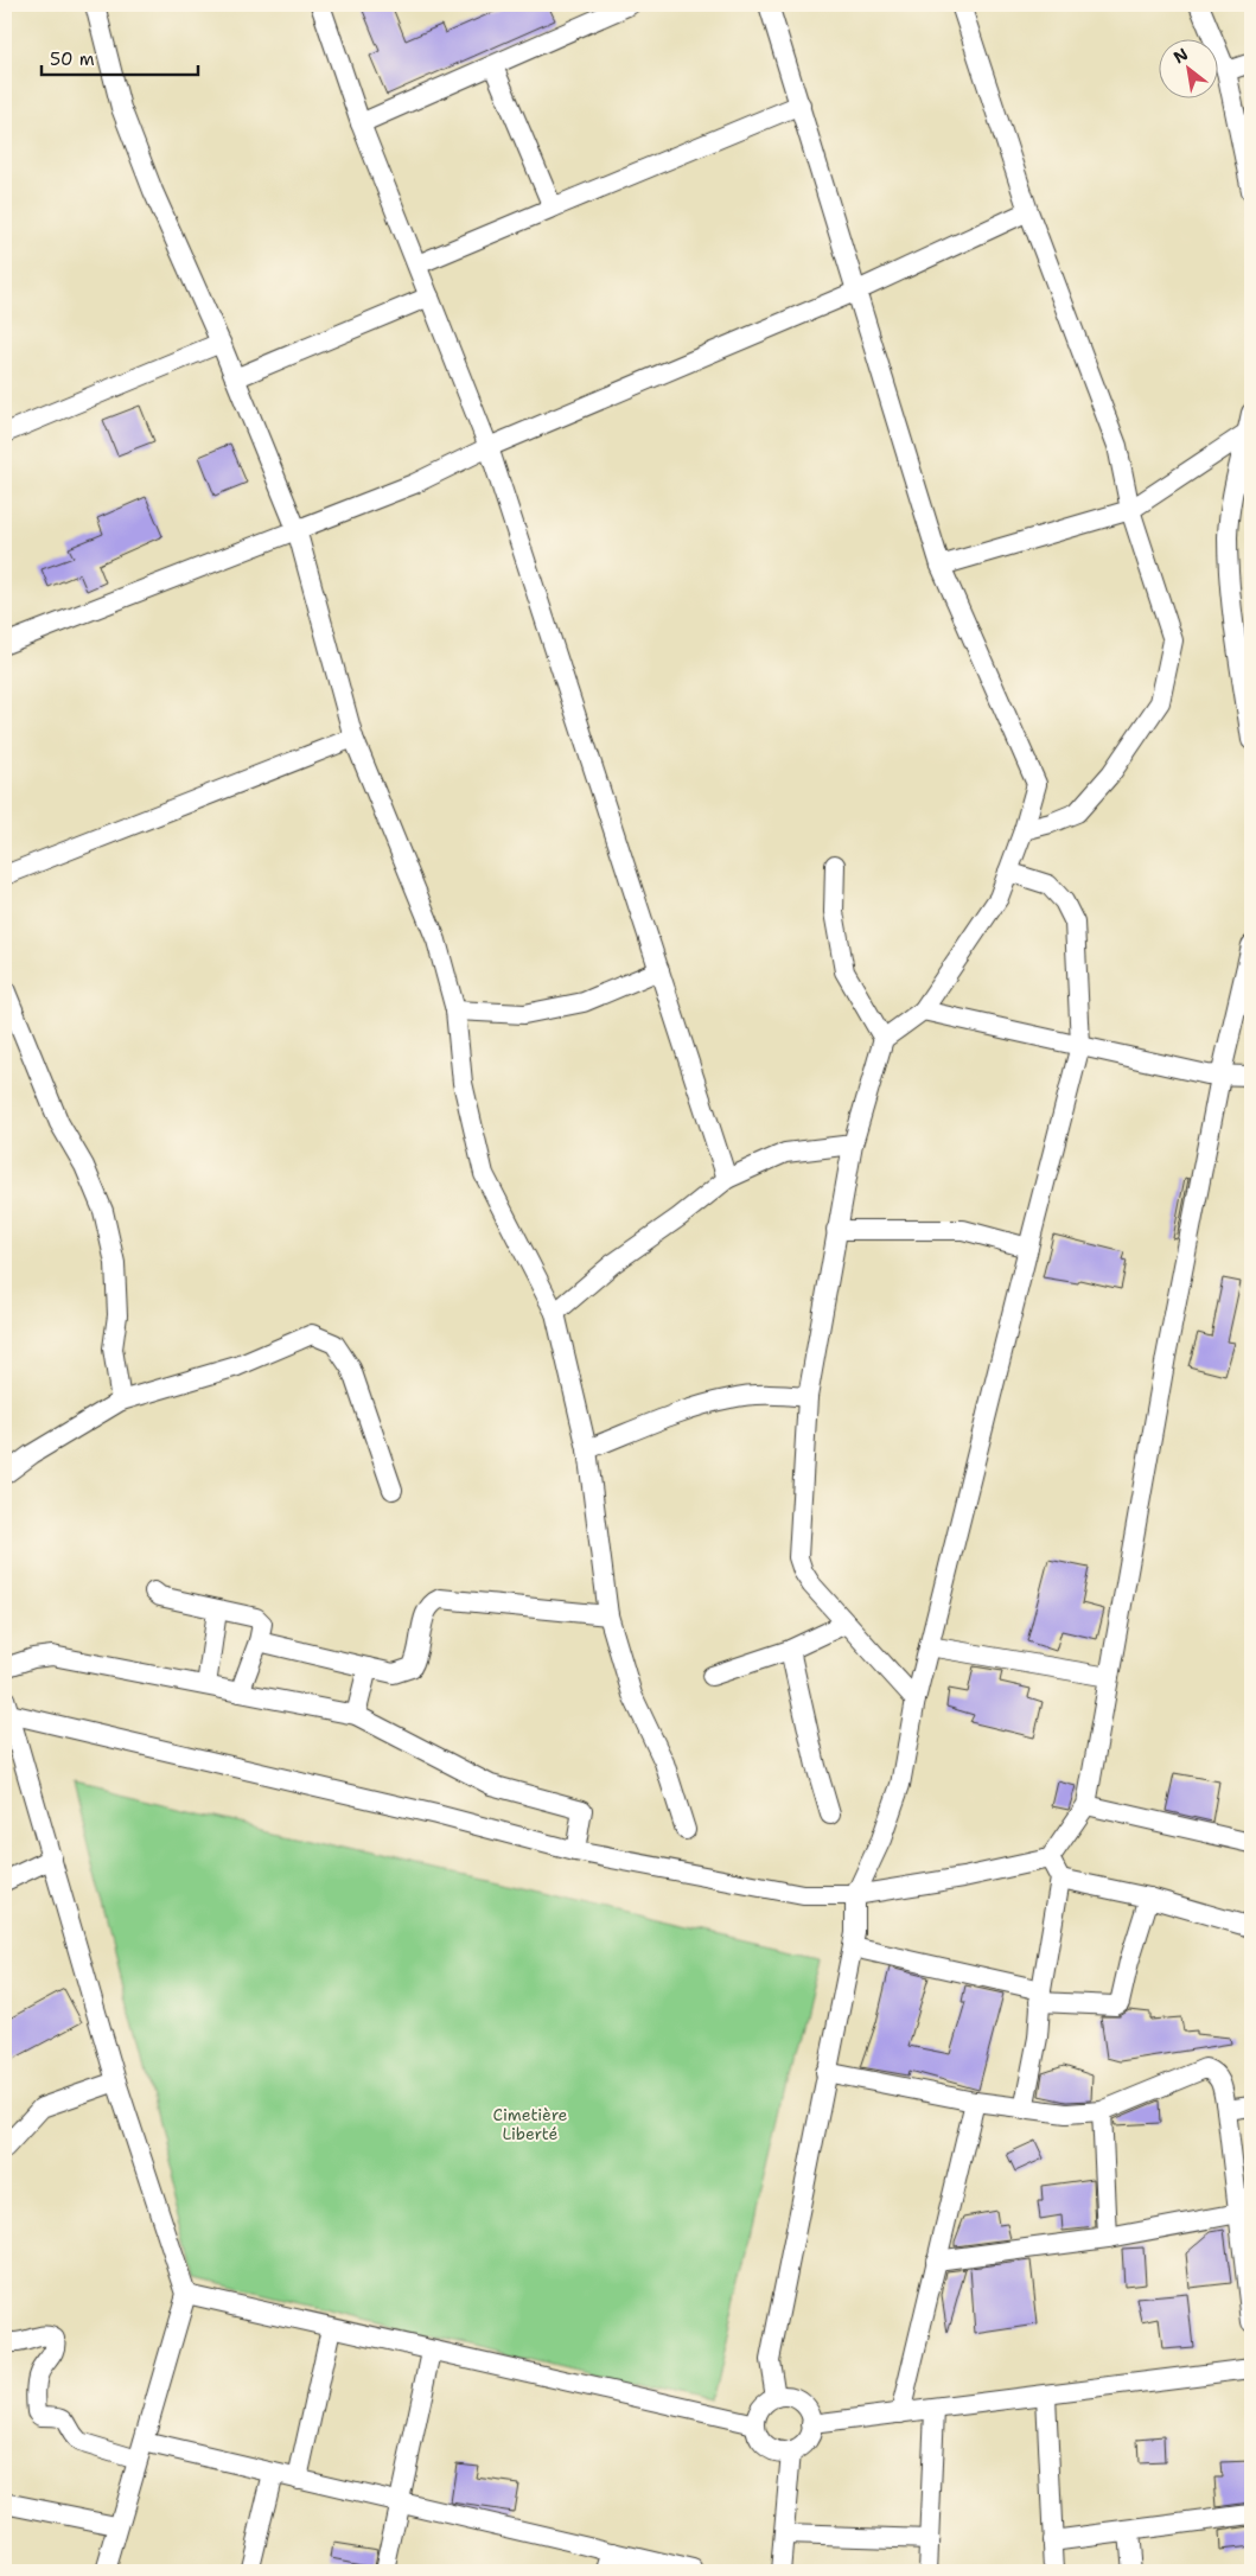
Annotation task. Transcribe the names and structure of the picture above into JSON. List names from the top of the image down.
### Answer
{
  "parks": ["Cimetière Liberté"],
  "scale_bar": "50 m",
  "north": "top left"
}
